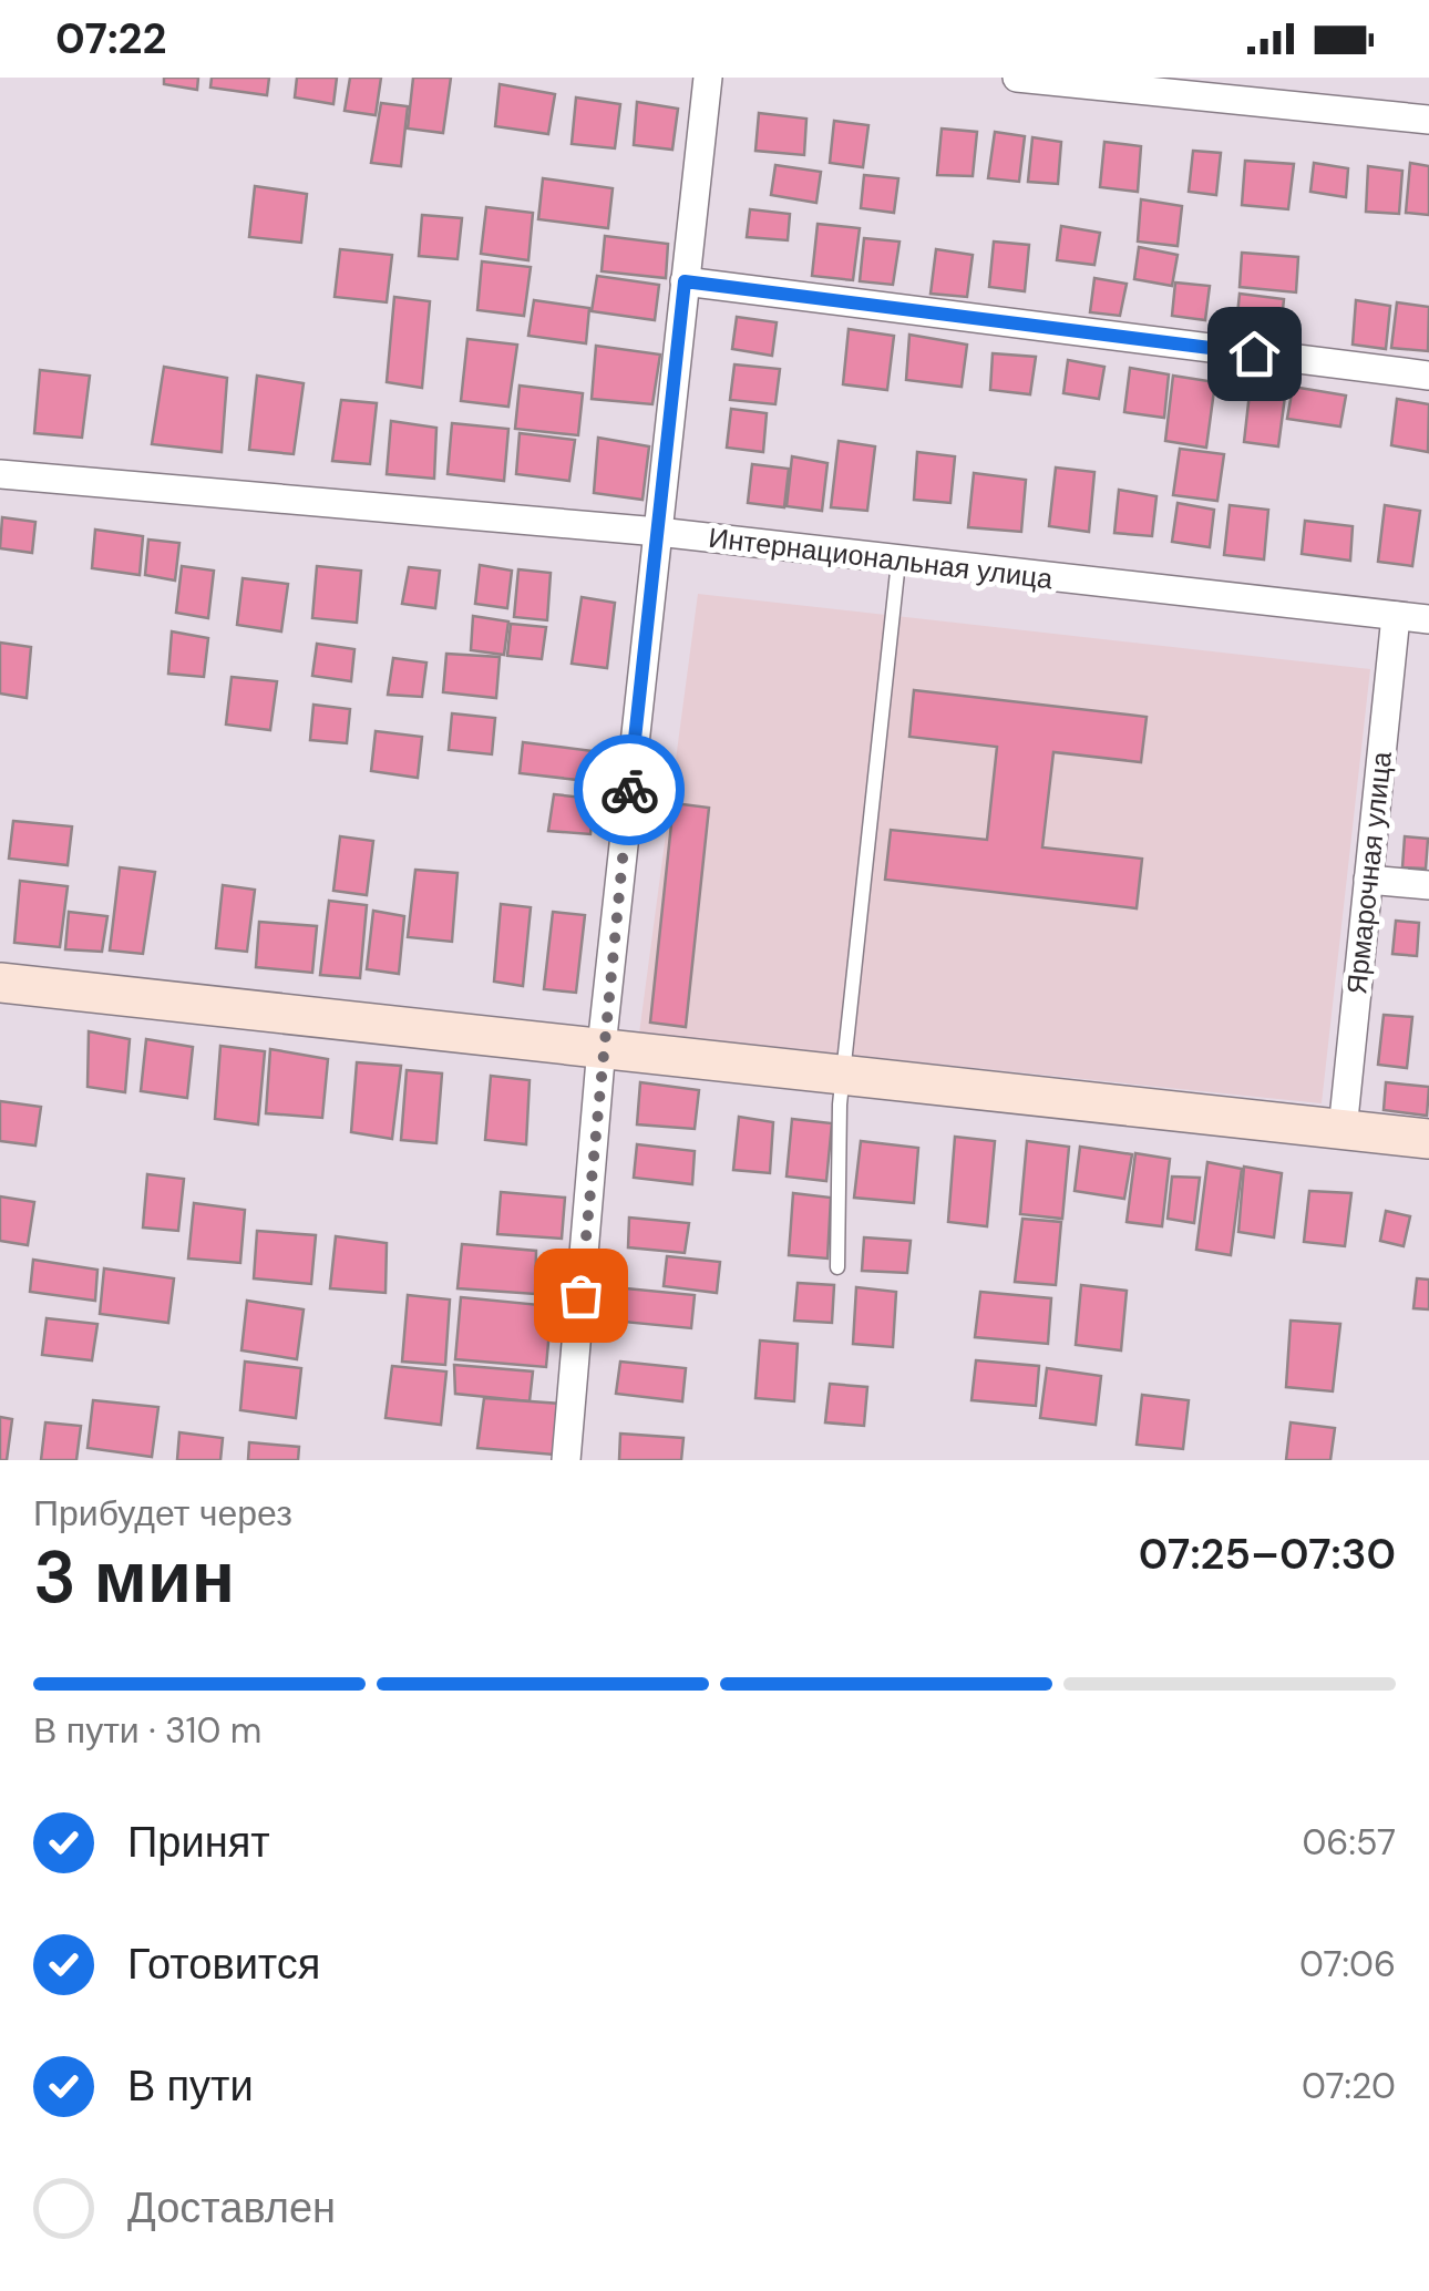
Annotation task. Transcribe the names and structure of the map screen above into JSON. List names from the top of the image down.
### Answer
{
  "streets": {
    "street": ["Интернациональная улица", "Ярмарочная улица"]
  },
  "crossings": [
    ["Интернациональная улица", "Ярмарочная улица"]
  ],
  "page": {
    "status": "07:22",
    "heading": ["3 мин", "Прибудет через", "07:25–07:30"],
    "bar": "В пути · 310 m",
    "list": [
      ["Принят", "06:57"],
      ["Готовится", "07:06"],
      ["В пути", "07:20"],
      "Доставлен"
    ]
  }
}
